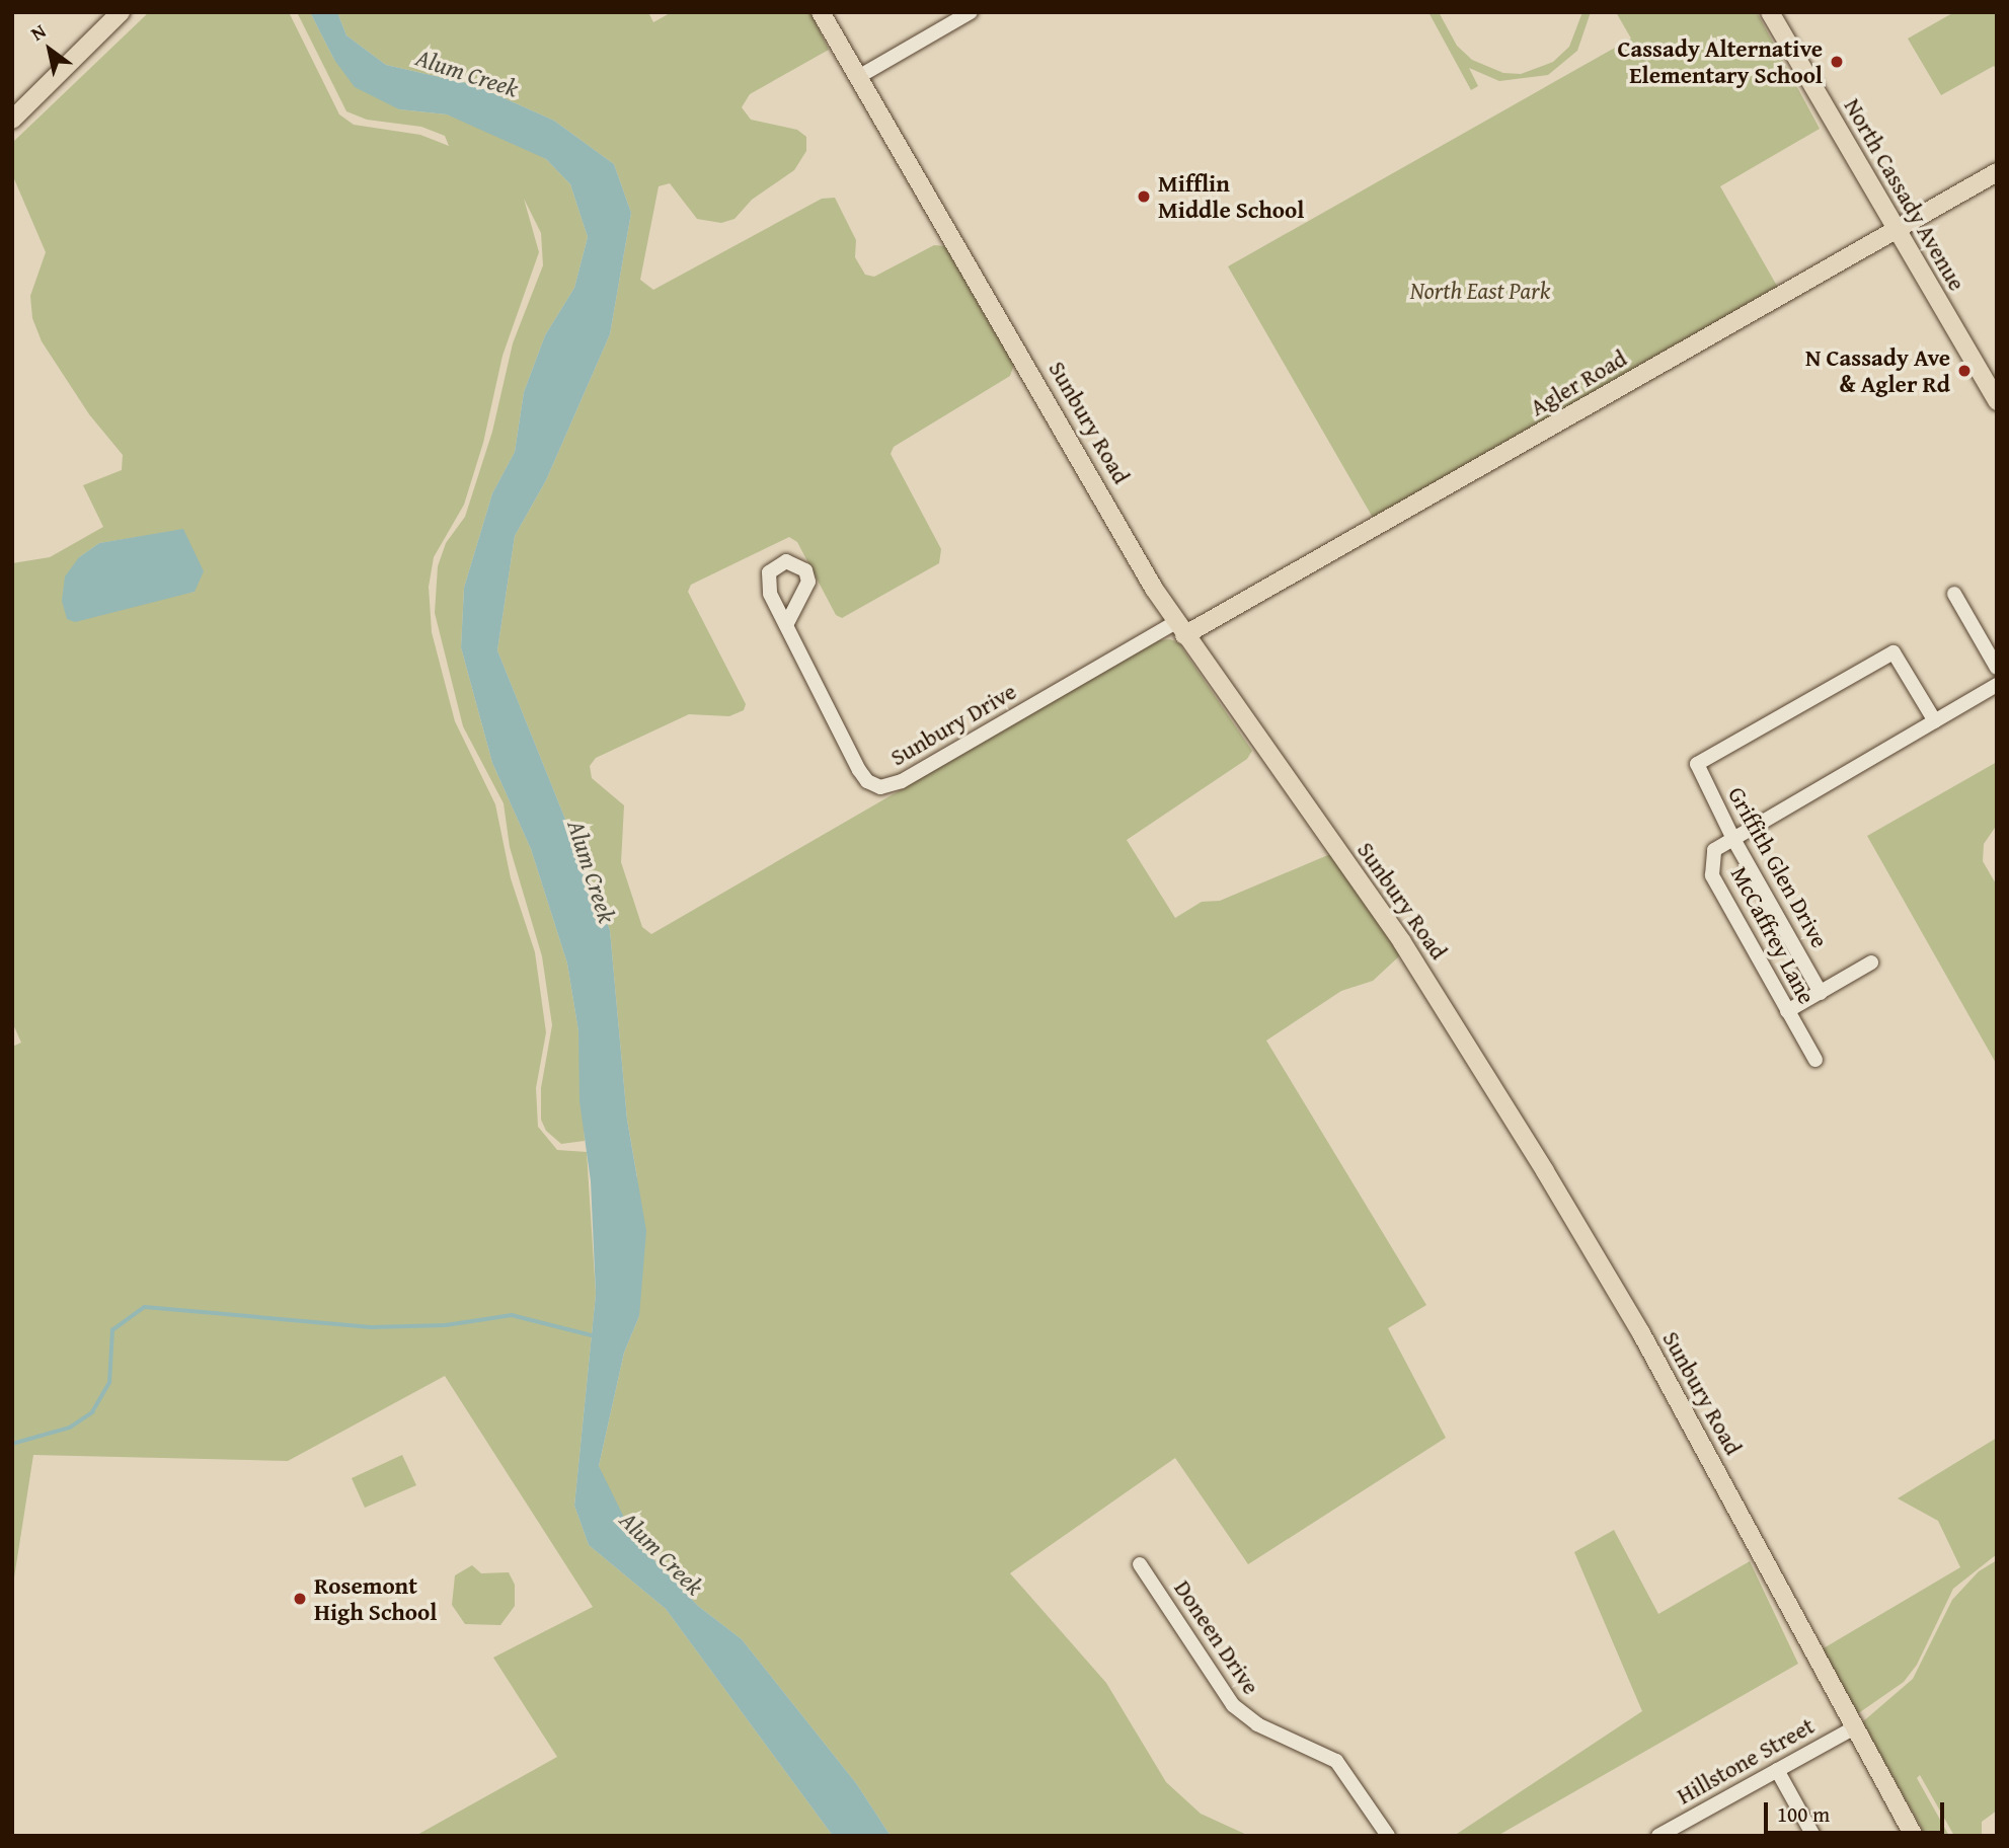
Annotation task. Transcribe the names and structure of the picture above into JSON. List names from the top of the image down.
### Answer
{
  "streets": {
    "main road": ["North Cassady Avenue", "Agler Road", "Sunbury Road"],
    "street": [
      "Sunbury Drive",
      "Griffith Glen Drive",
      "McCaffrey Lane",
      "Doneen Drive",
      "Hillstone Street"
    ]
  },
  "crossings": [
    ["North Cassady Avenue", "Agler Road"],
    ["Agler Road", "Sunbury Road"],
    ["Agler Road", "Sunbury Drive"],
    ["Sunbury Road", "Sunbury Drive"],
    ["Sunbury Road", "Hillstone Street"],
    ["Griffith Glen Drive", "McCaffrey Lane"]
  ],
  "water": ["Alum Creek"],
  "parks": ["North East Park"],
  "places": [
    "Cassady Alternative Elementary School",
    "Mifflin Middle School",
    "N Cassady Ave & Agler Rd",
    "Rosemont High School"
  ],
  "scale_bar": "100 m",
  "north": "top left"
}
